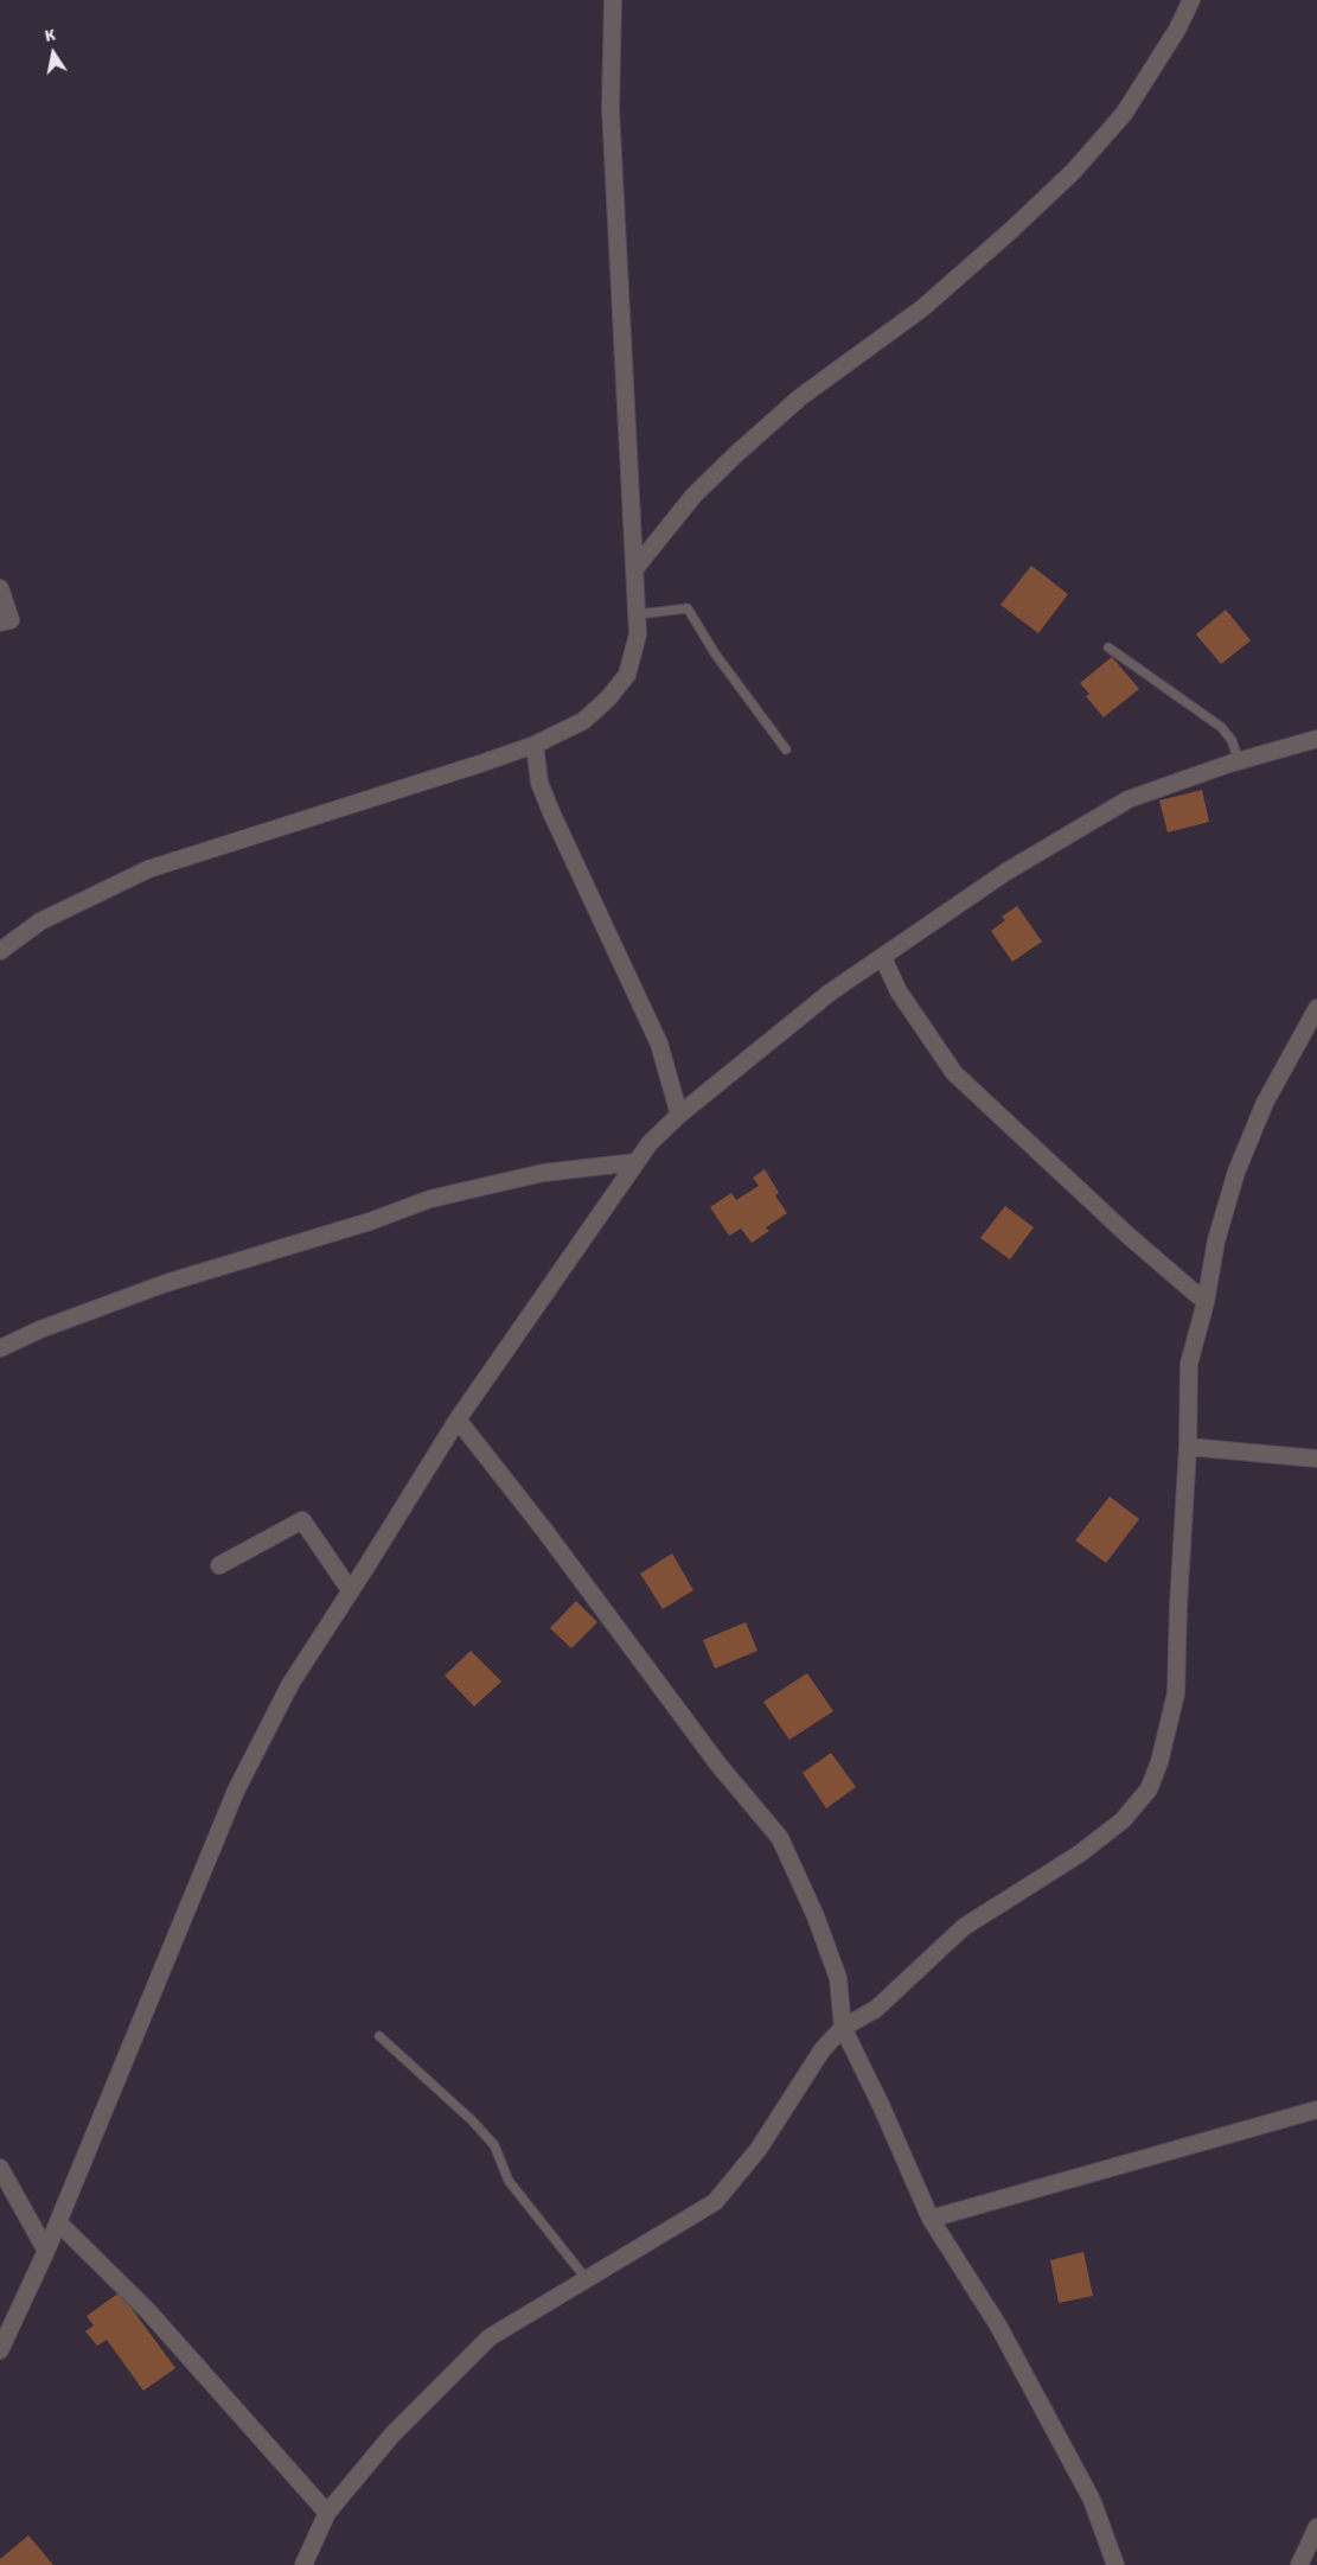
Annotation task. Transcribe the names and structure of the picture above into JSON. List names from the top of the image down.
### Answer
{
  "north": "top"
}
